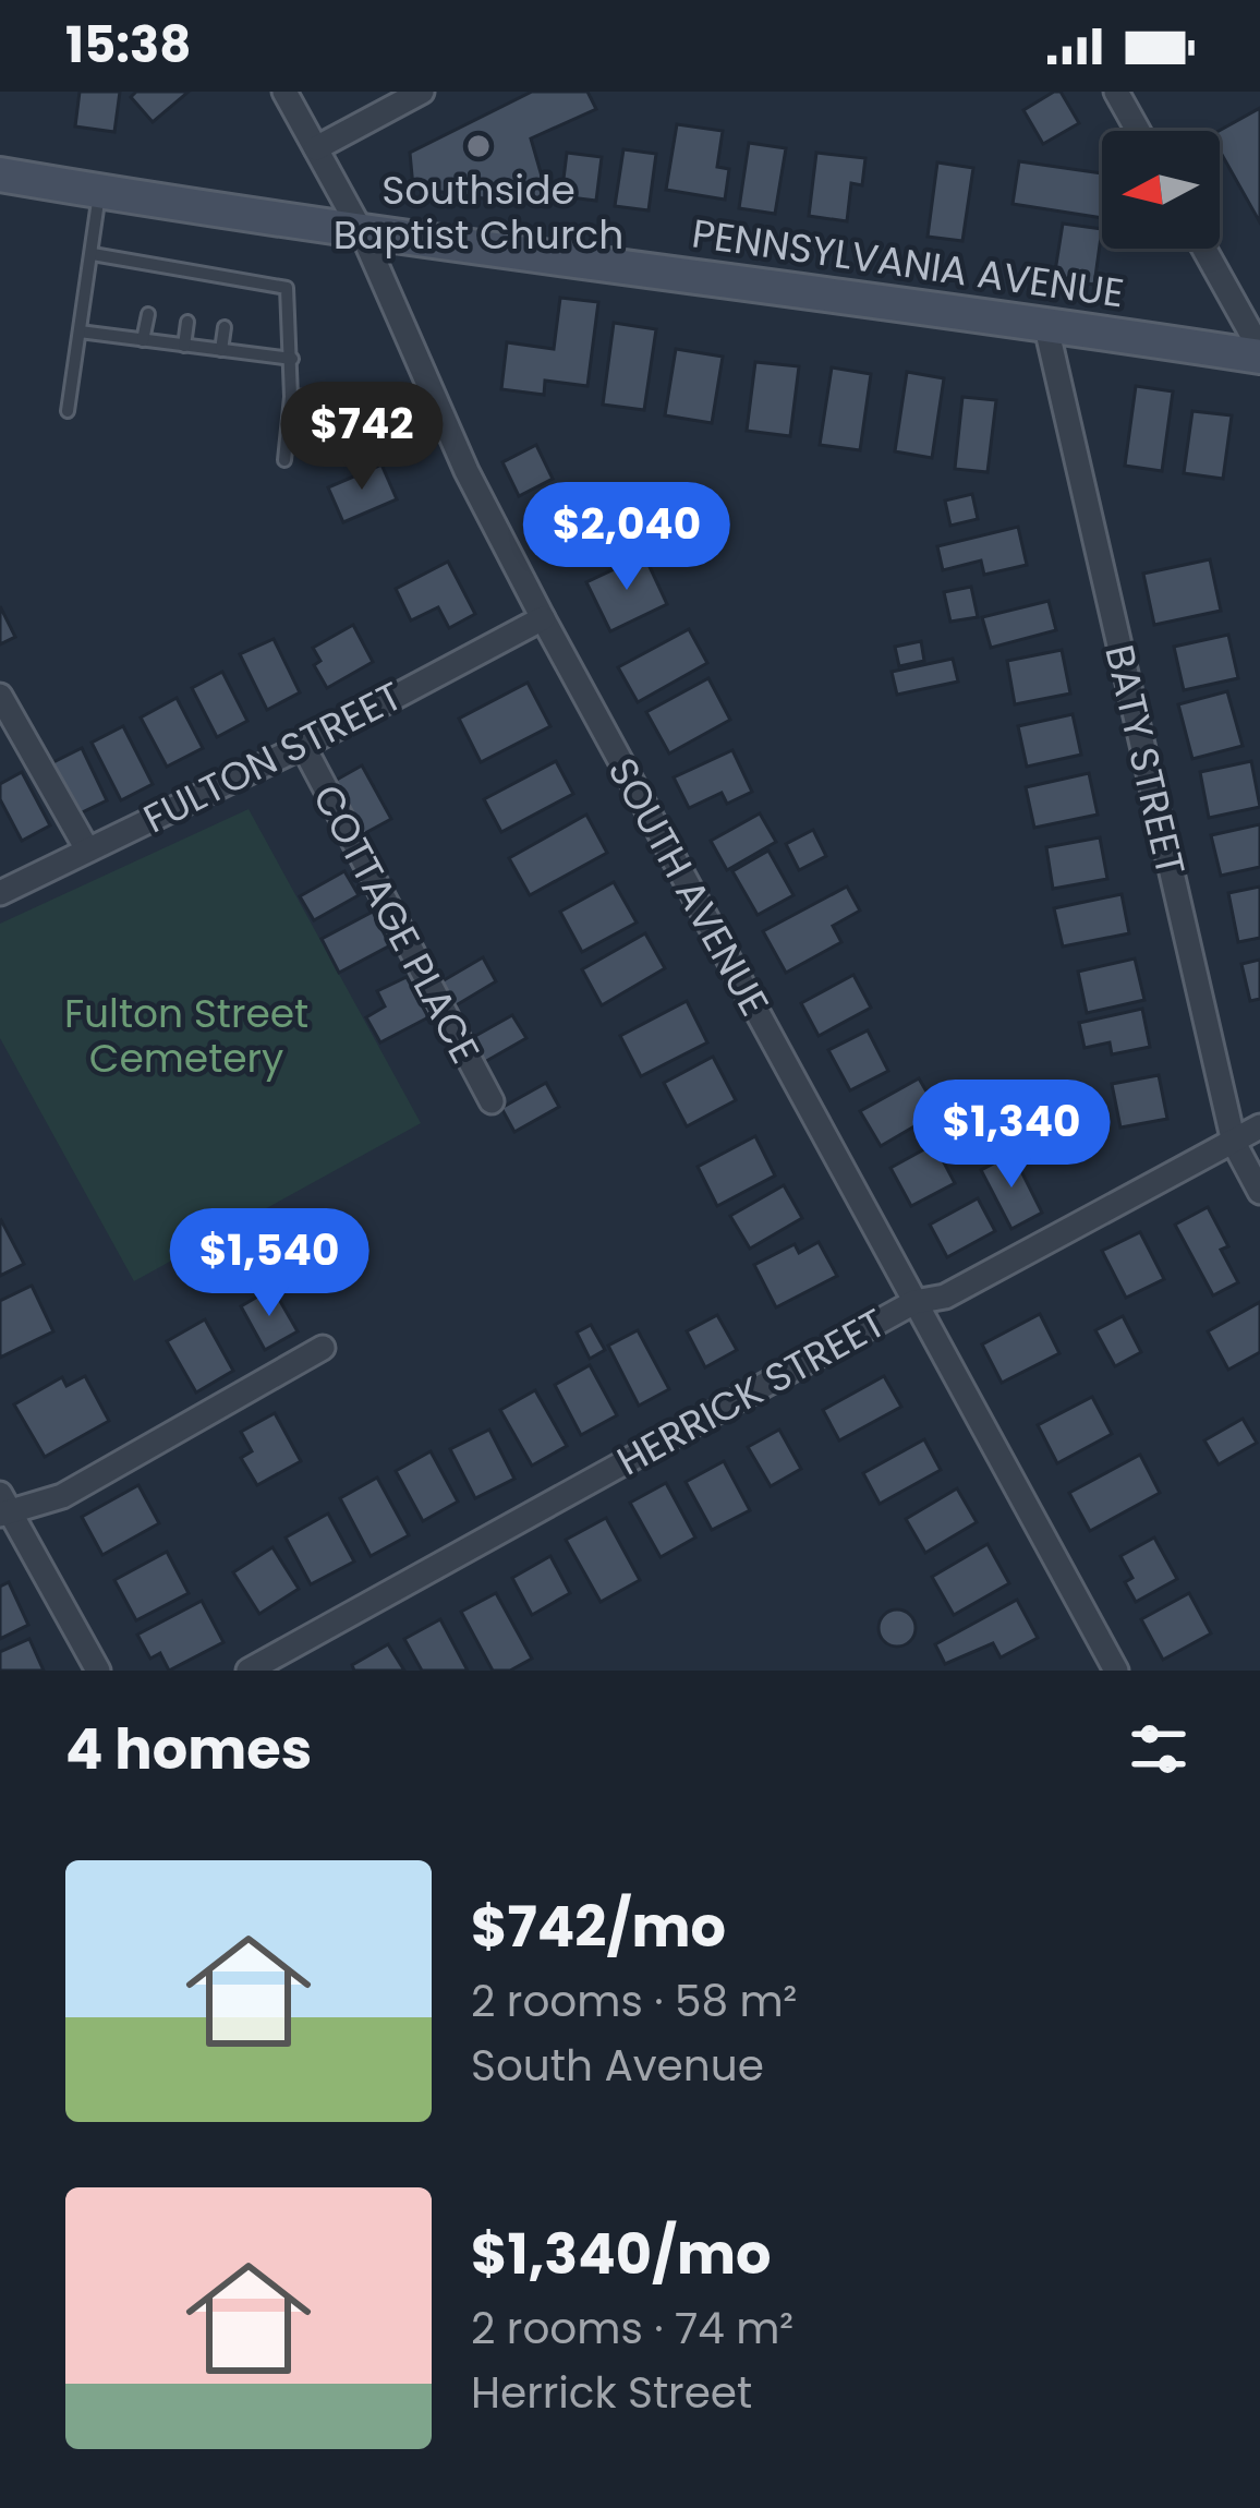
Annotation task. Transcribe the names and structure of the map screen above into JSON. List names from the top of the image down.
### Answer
{
  "streets": {
    "main road": ["PENNSYLVANIA AVENUE"],
    "street": [
      "FULTON STREET",
      "BATY STREET",
      "SOUTH AVENUE",
      "COTTAGE PLACE",
      "HERRICK STREET"
    ]
  },
  "crossings": [
    ["PENNSYLVANIA AVENUE", "BATY STREET"],
    ["PENNSYLVANIA AVENUE", "SOUTH AVENUE"],
    ["FULTON STREET", "SOUTH AVENUE"],
    ["FULTON STREET", "COTTAGE PLACE"],
    ["BATY STREET", "HERRICK STREET"],
    ["SOUTH AVENUE", "HERRICK STREET"]
  ],
  "parks": ["Fulton Street Cemetery"],
  "places": ["Southside Baptist Church"],
  "north": "left",
  "page": {
    "status": "15:38",
    "price": [
      "$742",
      "$2,040",
      "$1,340",
      "$1,540"
    ],
    "heading": "4 homes",
    "list": [
      {
        "name": "$742/mo",
        "note": "2 rooms · 58 m² · South Avenue"
      },
      {
        "name": "$1,340/mo",
        "note": "2 rooms · 74 m² · Herrick Street"
      }
    ]
  }
}
